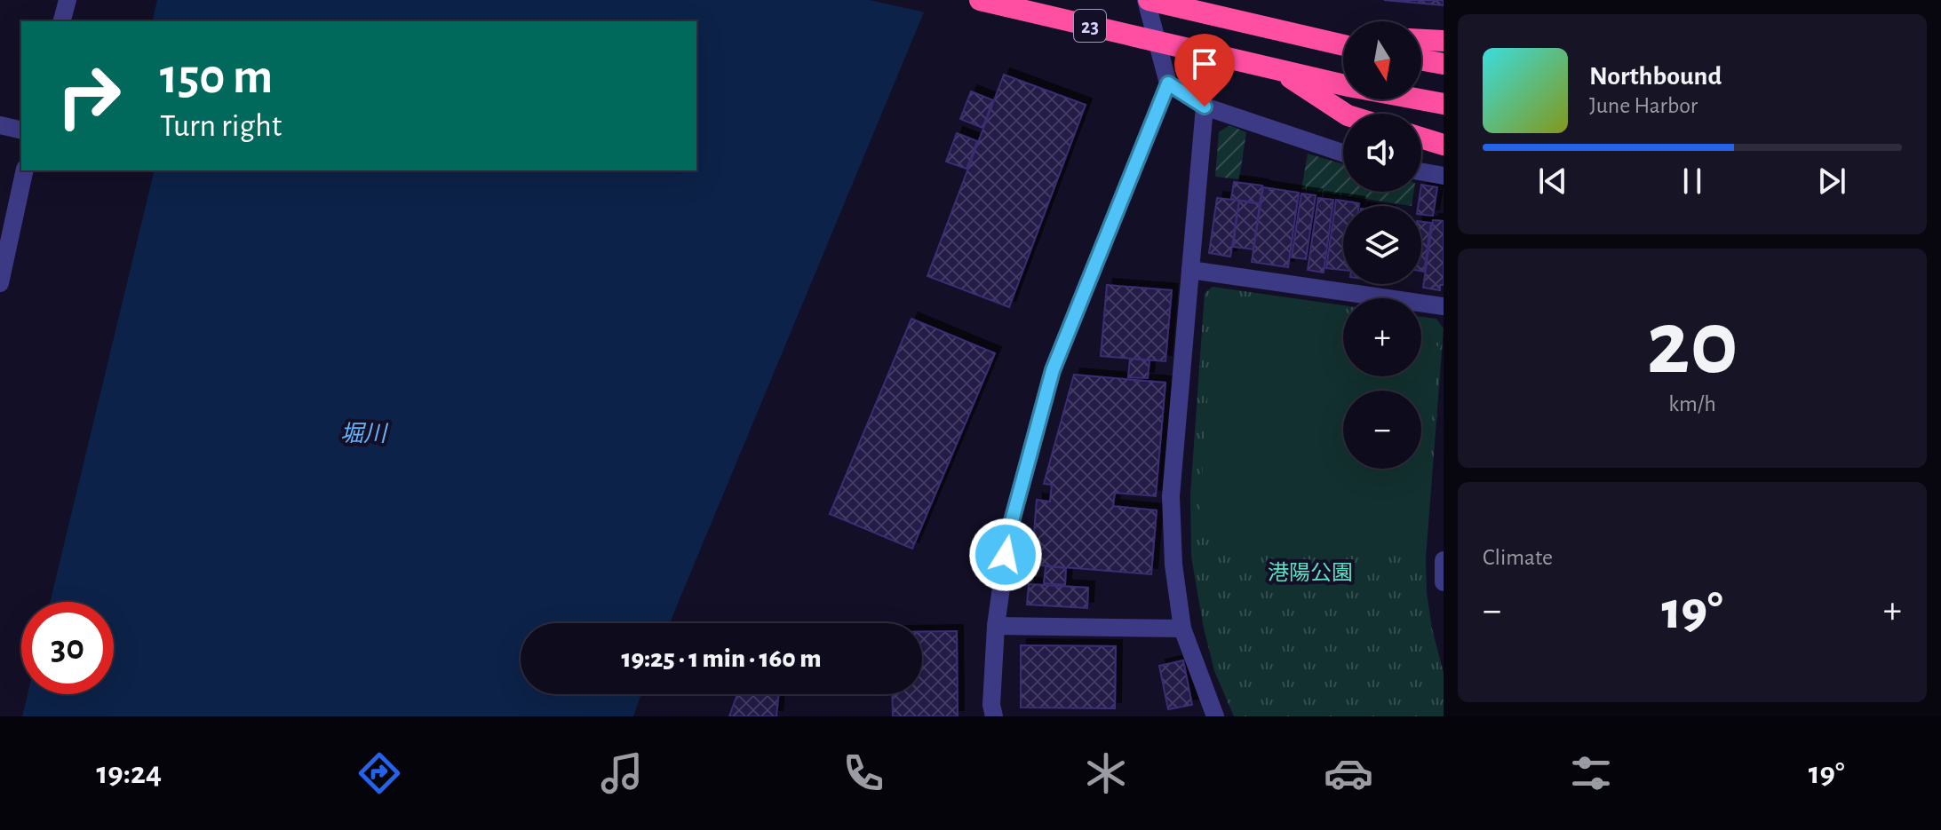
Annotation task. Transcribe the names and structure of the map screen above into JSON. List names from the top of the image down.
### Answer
{
  "streets": {
    "highway": ["23"]
  },
  "water": ["堀川"],
  "parks": ["港陽公園"],
  "north": "bottom",
  "page": {
    "map_buttons": ["+", "−"],
    "turn": ["150 m", "Turn right"],
    "song": ["Northbound", "June Harbor"],
    "tile": [
      ["20", "km/h"],
      "Climate"
    ],
    "heat": ["−", "19°", "+"],
    "limit": "30",
    "trip": "19:25 · 1 min · 160 m",
    "tabs": ["19:24", "19°"]
  }
}
